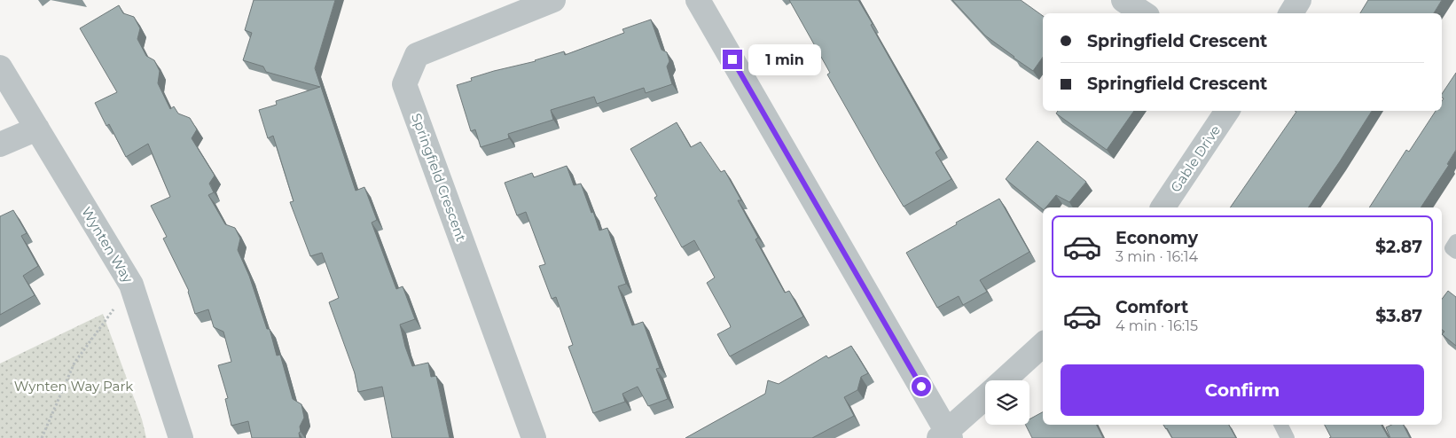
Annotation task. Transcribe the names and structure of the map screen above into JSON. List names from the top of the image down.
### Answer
{
  "streets": {
    "street": ["Gable Drive", "Springfield Crescent", "Wynten Way"]
  },
  "parks": ["Wynten Way Park"],
  "page": {
    "banner": ["Springfield Crescent", "Springfield Crescent"],
    "bubble": "1 min",
    "list": [
      {
        "name": "Economy",
        "note": "3 min · 16:14",
        "value": "$2.87"
      },
      {
        "name": "Comfort",
        "note": "4 min · 16:15",
        "value": "$3.87"
      }
    ],
    "buttons": "Confirm"
  }
}
